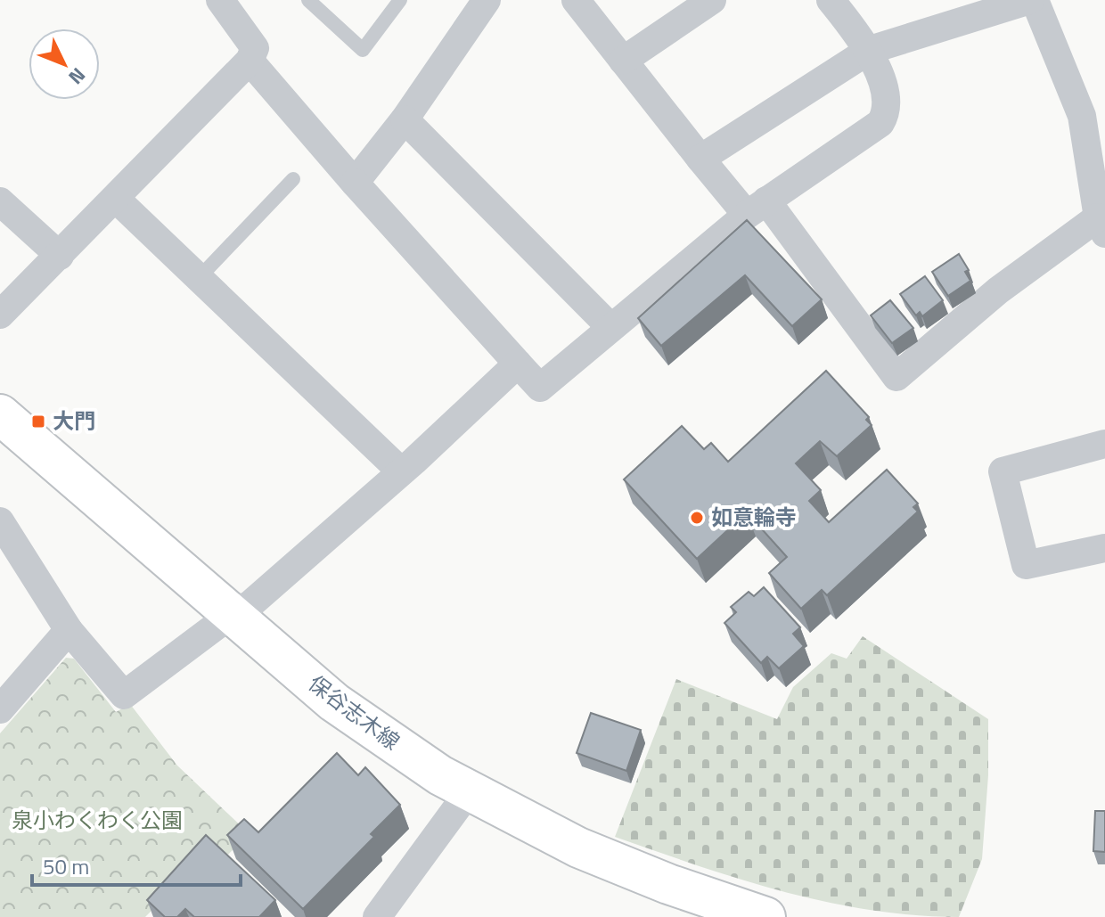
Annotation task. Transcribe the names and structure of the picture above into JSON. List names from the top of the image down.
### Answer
{
  "streets": {
    "main road": ["保谷志木線"]
  },
  "parks": ["泉小わくわく公園"],
  "places": {
    "transit": ["大門"],
    "other": ["如意輪寺"]
  },
  "scale_bar": "50 m",
  "north": "bottom right"
}
